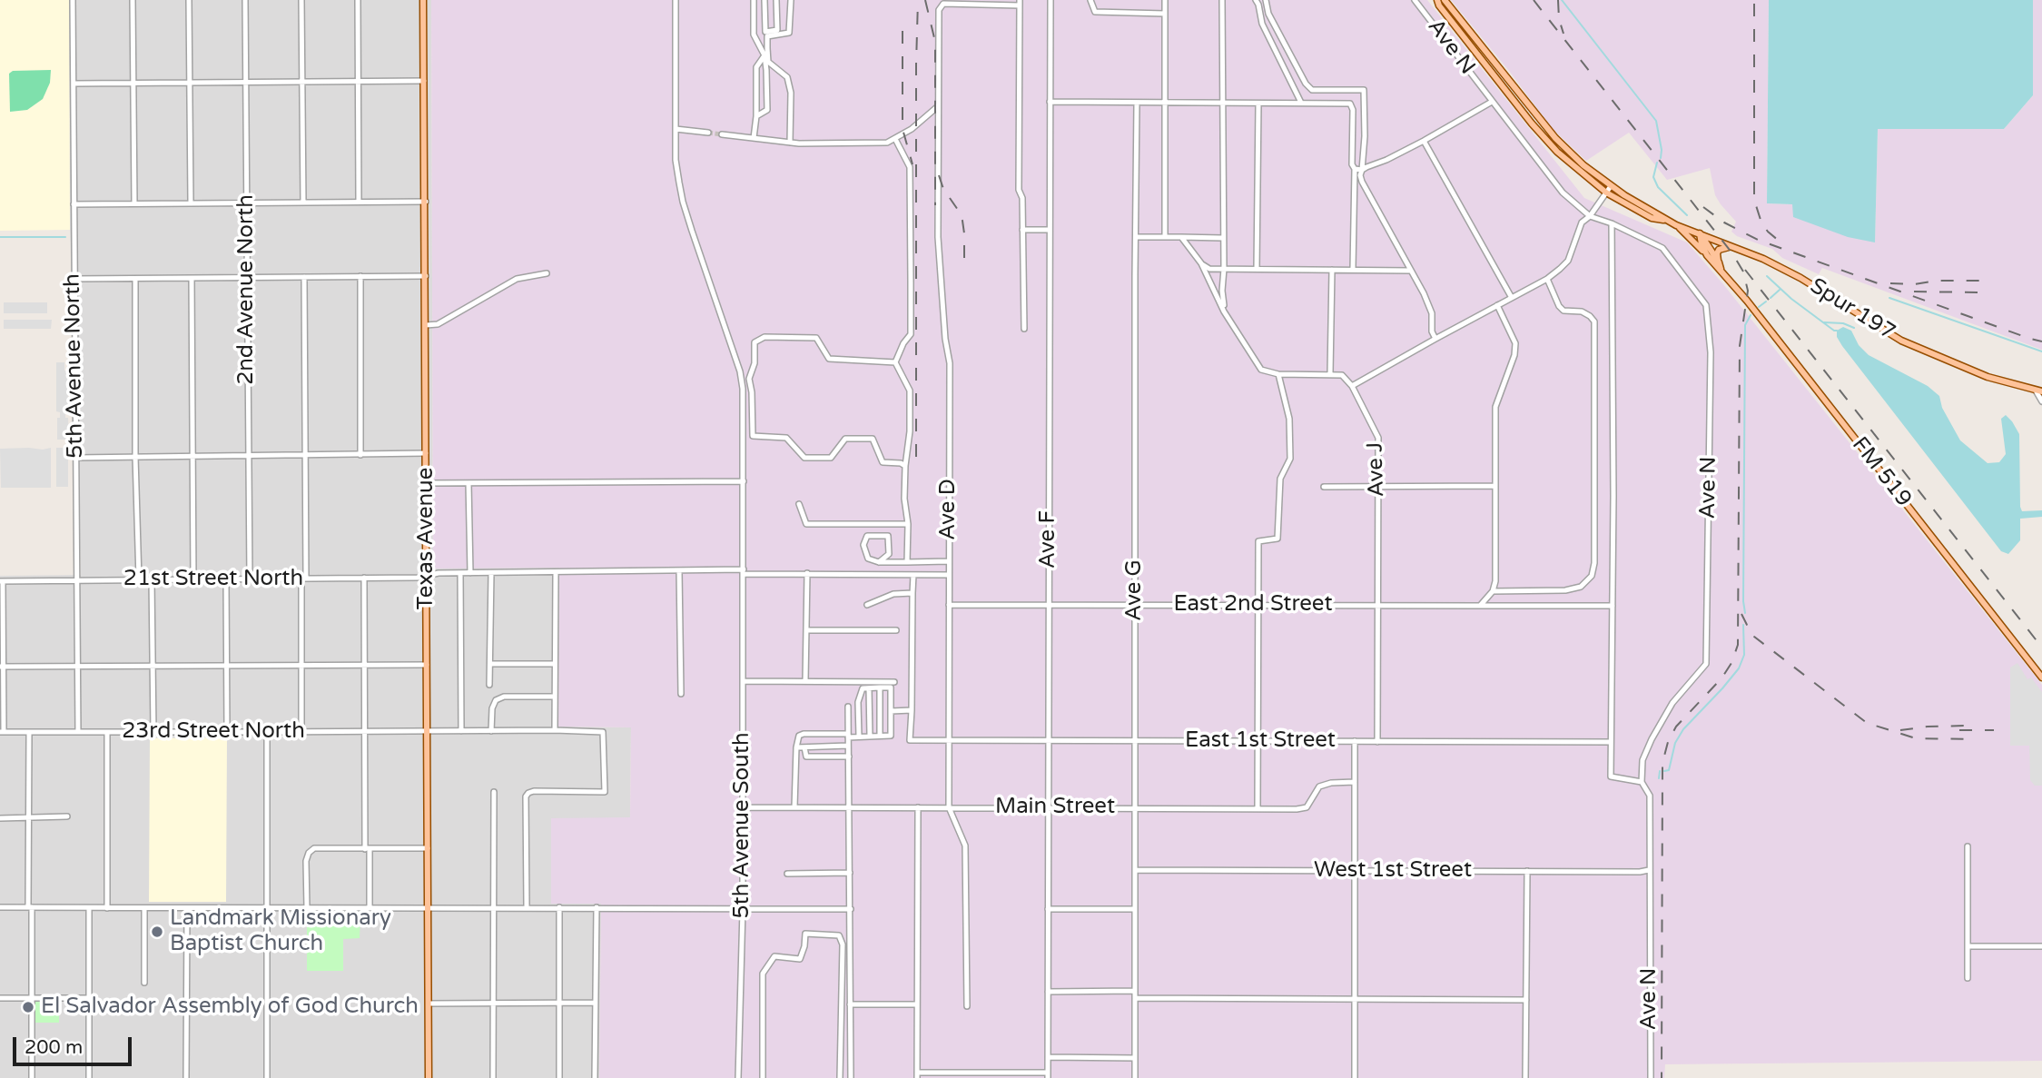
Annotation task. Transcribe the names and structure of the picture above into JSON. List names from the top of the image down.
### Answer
{
  "streets": {
    "main road": ["Spur 197", "FM 519", "Texas Avenue"],
    "street": [
      "Ave N",
      "2nd Avenue North",
      "5th Avenue North",
      "Ave J",
      "Ave D",
      "Ave F",
      "21st Street North",
      "Ave G",
      "East 2nd Street",
      "23rd Street North",
      "East 1st Street",
      "Main Street",
      "5th Avenue South",
      "West 1st Street"
    ]
  },
  "crossings": [
    ["Ave N", "West 1st Street"],
    ["2nd Avenue North", "21st Street North"],
    ["Spur 197", "FM 519"],
    ["5th Avenue North", "21st Street North"],
    ["5th Avenue North", "23rd Street North"],
    ["Ave J", "East 2nd Street"],
    ["Ave J", "East 1st Street"],
    ["Ave D", "21st Street North"],
    ["Ave D", "East 2nd Street"],
    ["Ave D", "East 1st Street"],
    ["Ave D", "Main Street"],
    ["Texas Avenue", "21st Street North"],
    ["Texas Avenue", "23rd Street North"],
    ["Ave F", "East 2nd Street"],
    ["Ave F", "East 1st Street"],
    ["Ave F", "Main Street"],
    ["21st Street North", "5th Avenue South"],
    ["Ave G", "East 2nd Street"],
    ["Ave G", "East 1st Street"],
    ["Ave G", "Main Street"],
    ["Ave G", "West 1st Street"],
    ["Main Street", "5th Avenue South"]
  ],
  "places": ["Landmark Missionary Baptist Church", "El Salvador Assembly of God Church"],
  "scale_bar": "200 m"
}
